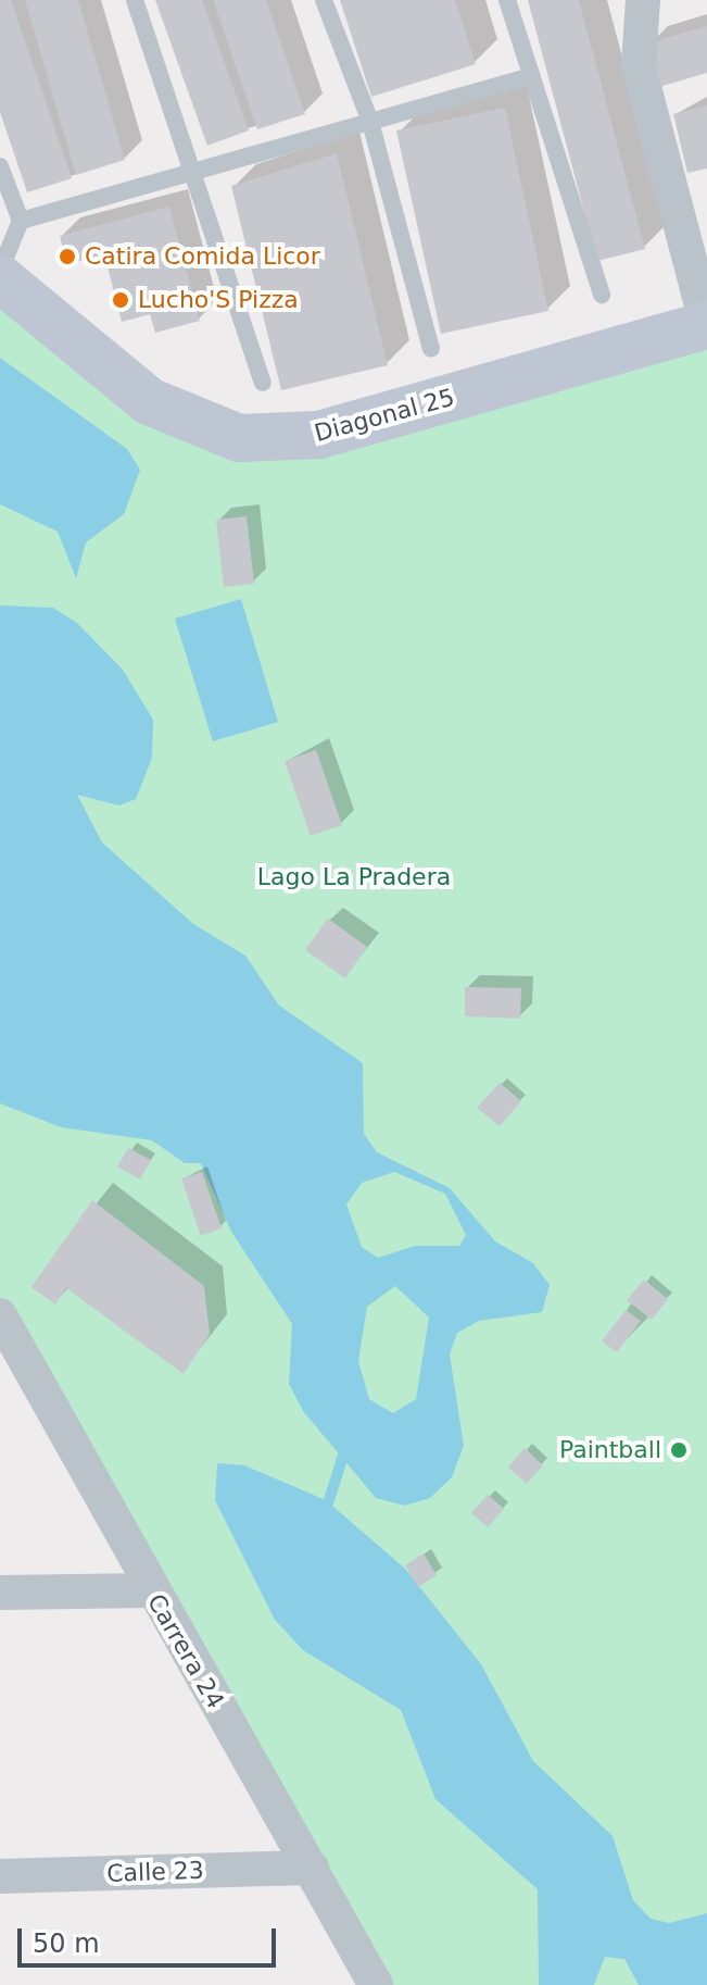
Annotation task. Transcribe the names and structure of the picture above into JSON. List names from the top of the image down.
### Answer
{
  "streets": {
    "street": ["Diagonal 25", "Carrera 24", "Calle 23"]
  },
  "crossings": [
    ["Carrera 24", "Calle 23"]
  ],
  "parks": ["Lago La Pradera"],
  "places": ["Catira Comida Licor", "Lucho'S Pizza", "Paintball"],
  "scale_bar": "50 m"
}
